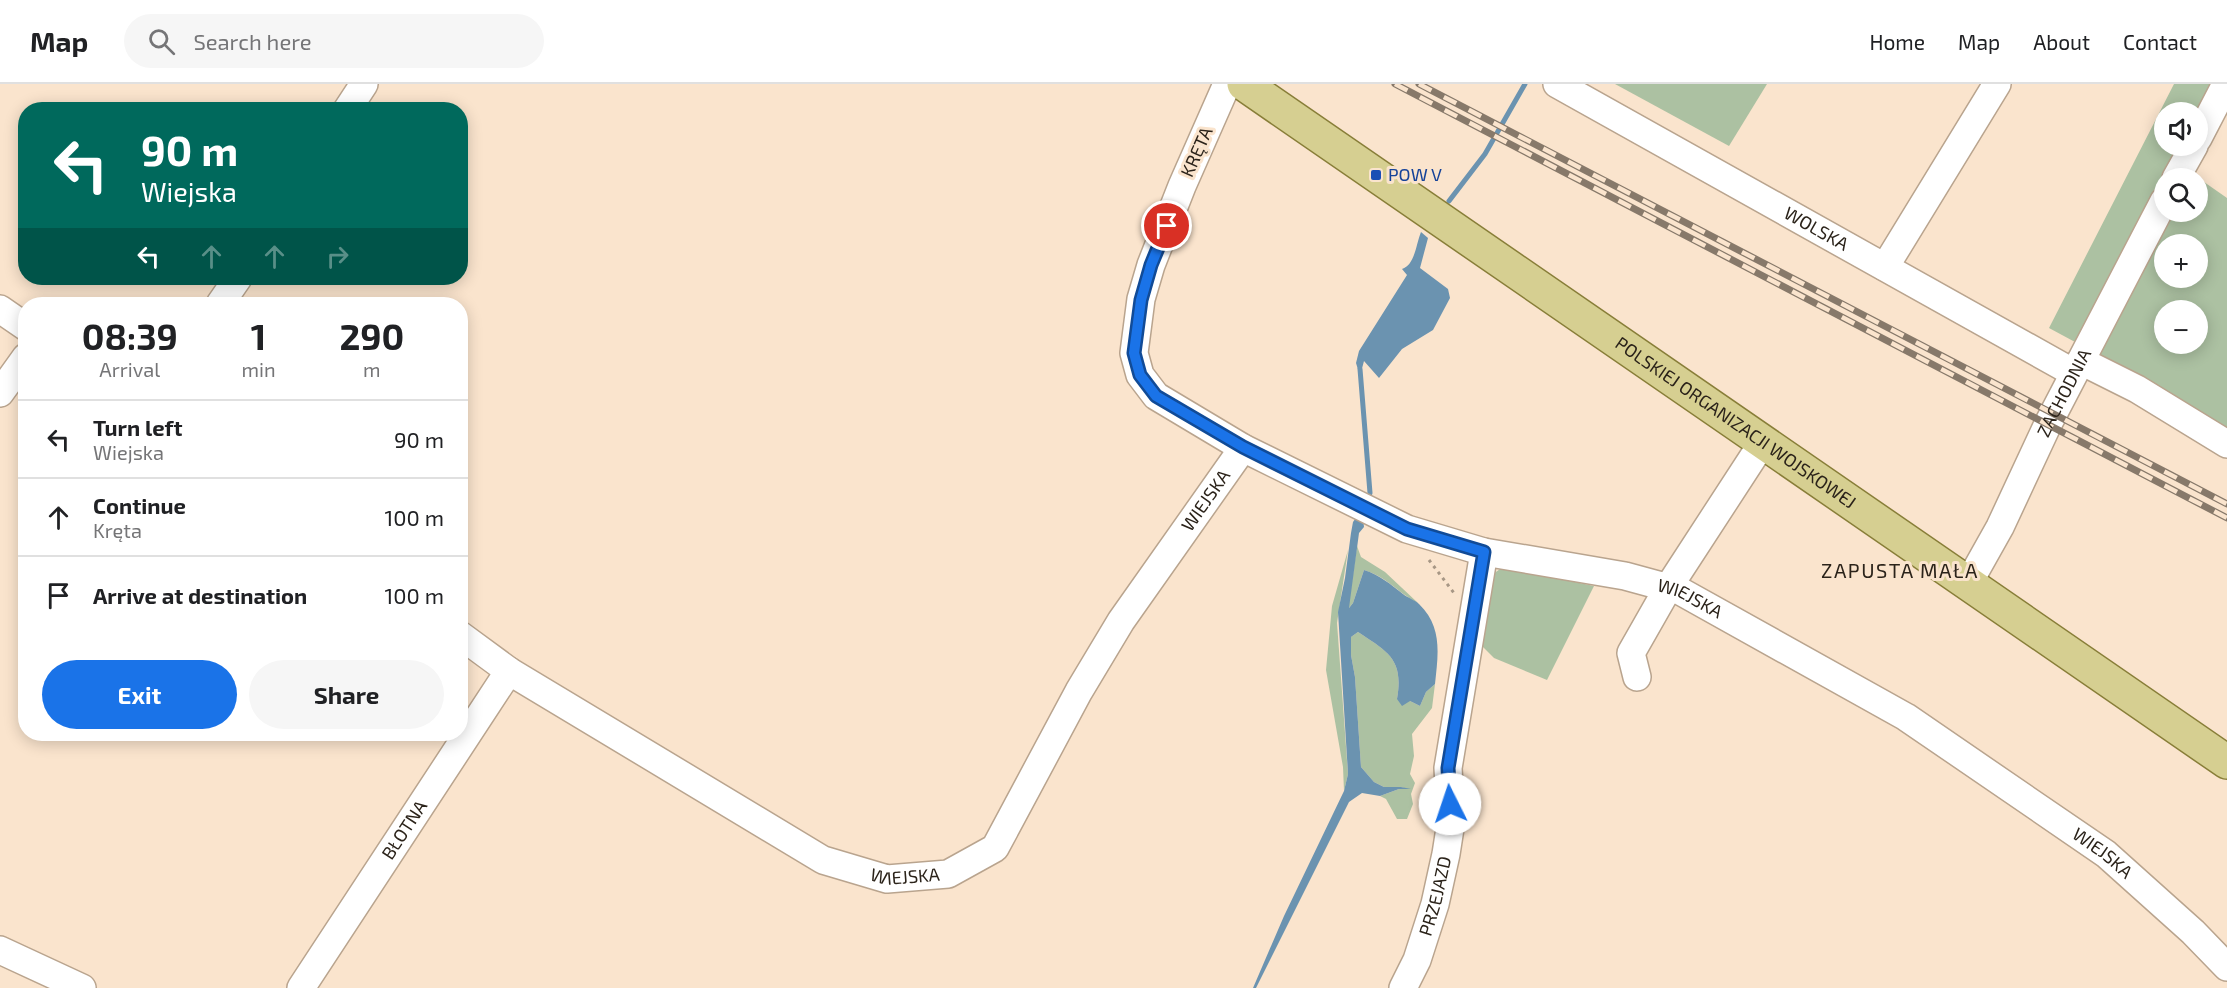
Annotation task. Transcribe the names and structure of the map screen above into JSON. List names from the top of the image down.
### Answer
{
  "streets": {
    "main road": ["POLSKIEJ ORGANIZACJI WOJSKOWEJ"],
    "street": [
      "KRĘTA",
      "WOLSKA",
      "ZACHODNIA",
      "WIEJSKA",
      "BŁOTNA",
      "PRZEJAZD"
    ]
  },
  "crossings": [
    ["KRĘTA", "WIEJSKA"],
    ["WOLSKA", "ZACHODNIA"],
    ["ZACHODNIA", "POLSKIEJ ORGANIZACJI WOJSKOWEJ"],
    ["WIEJSKA", "BŁOTNA"],
    ["WIEJSKA", "PRZEJAZD"]
  ],
  "districts": ["ZAPUSTA MAŁA"],
  "places": {
    "transit": ["POW V"]
  },
  "page": {
    "header": "Map",
    "search": "Search here",
    "nav": [
      "Home",
      "Map",
      "About",
      "Contact"
    ],
    "map_buttons": ["+", "−"],
    "turn": ["90 m", "Wiejska"],
    "eta": [
      "08:39",
      "Arrival",
      "1",
      "min",
      "290",
      "m"
    ],
    "list": [
      {
        "name": "Turn left",
        "note": "Wiejska",
        "value": "90 m"
      },
      {
        "name": "Continue",
        "note": "Kręta",
        "value": "100 m"
      },
      {
        "name": "Arrive at destination",
        "value": "100 m"
      }
    ],
    "buttons": ["Exit", "Share"]
  }
}
